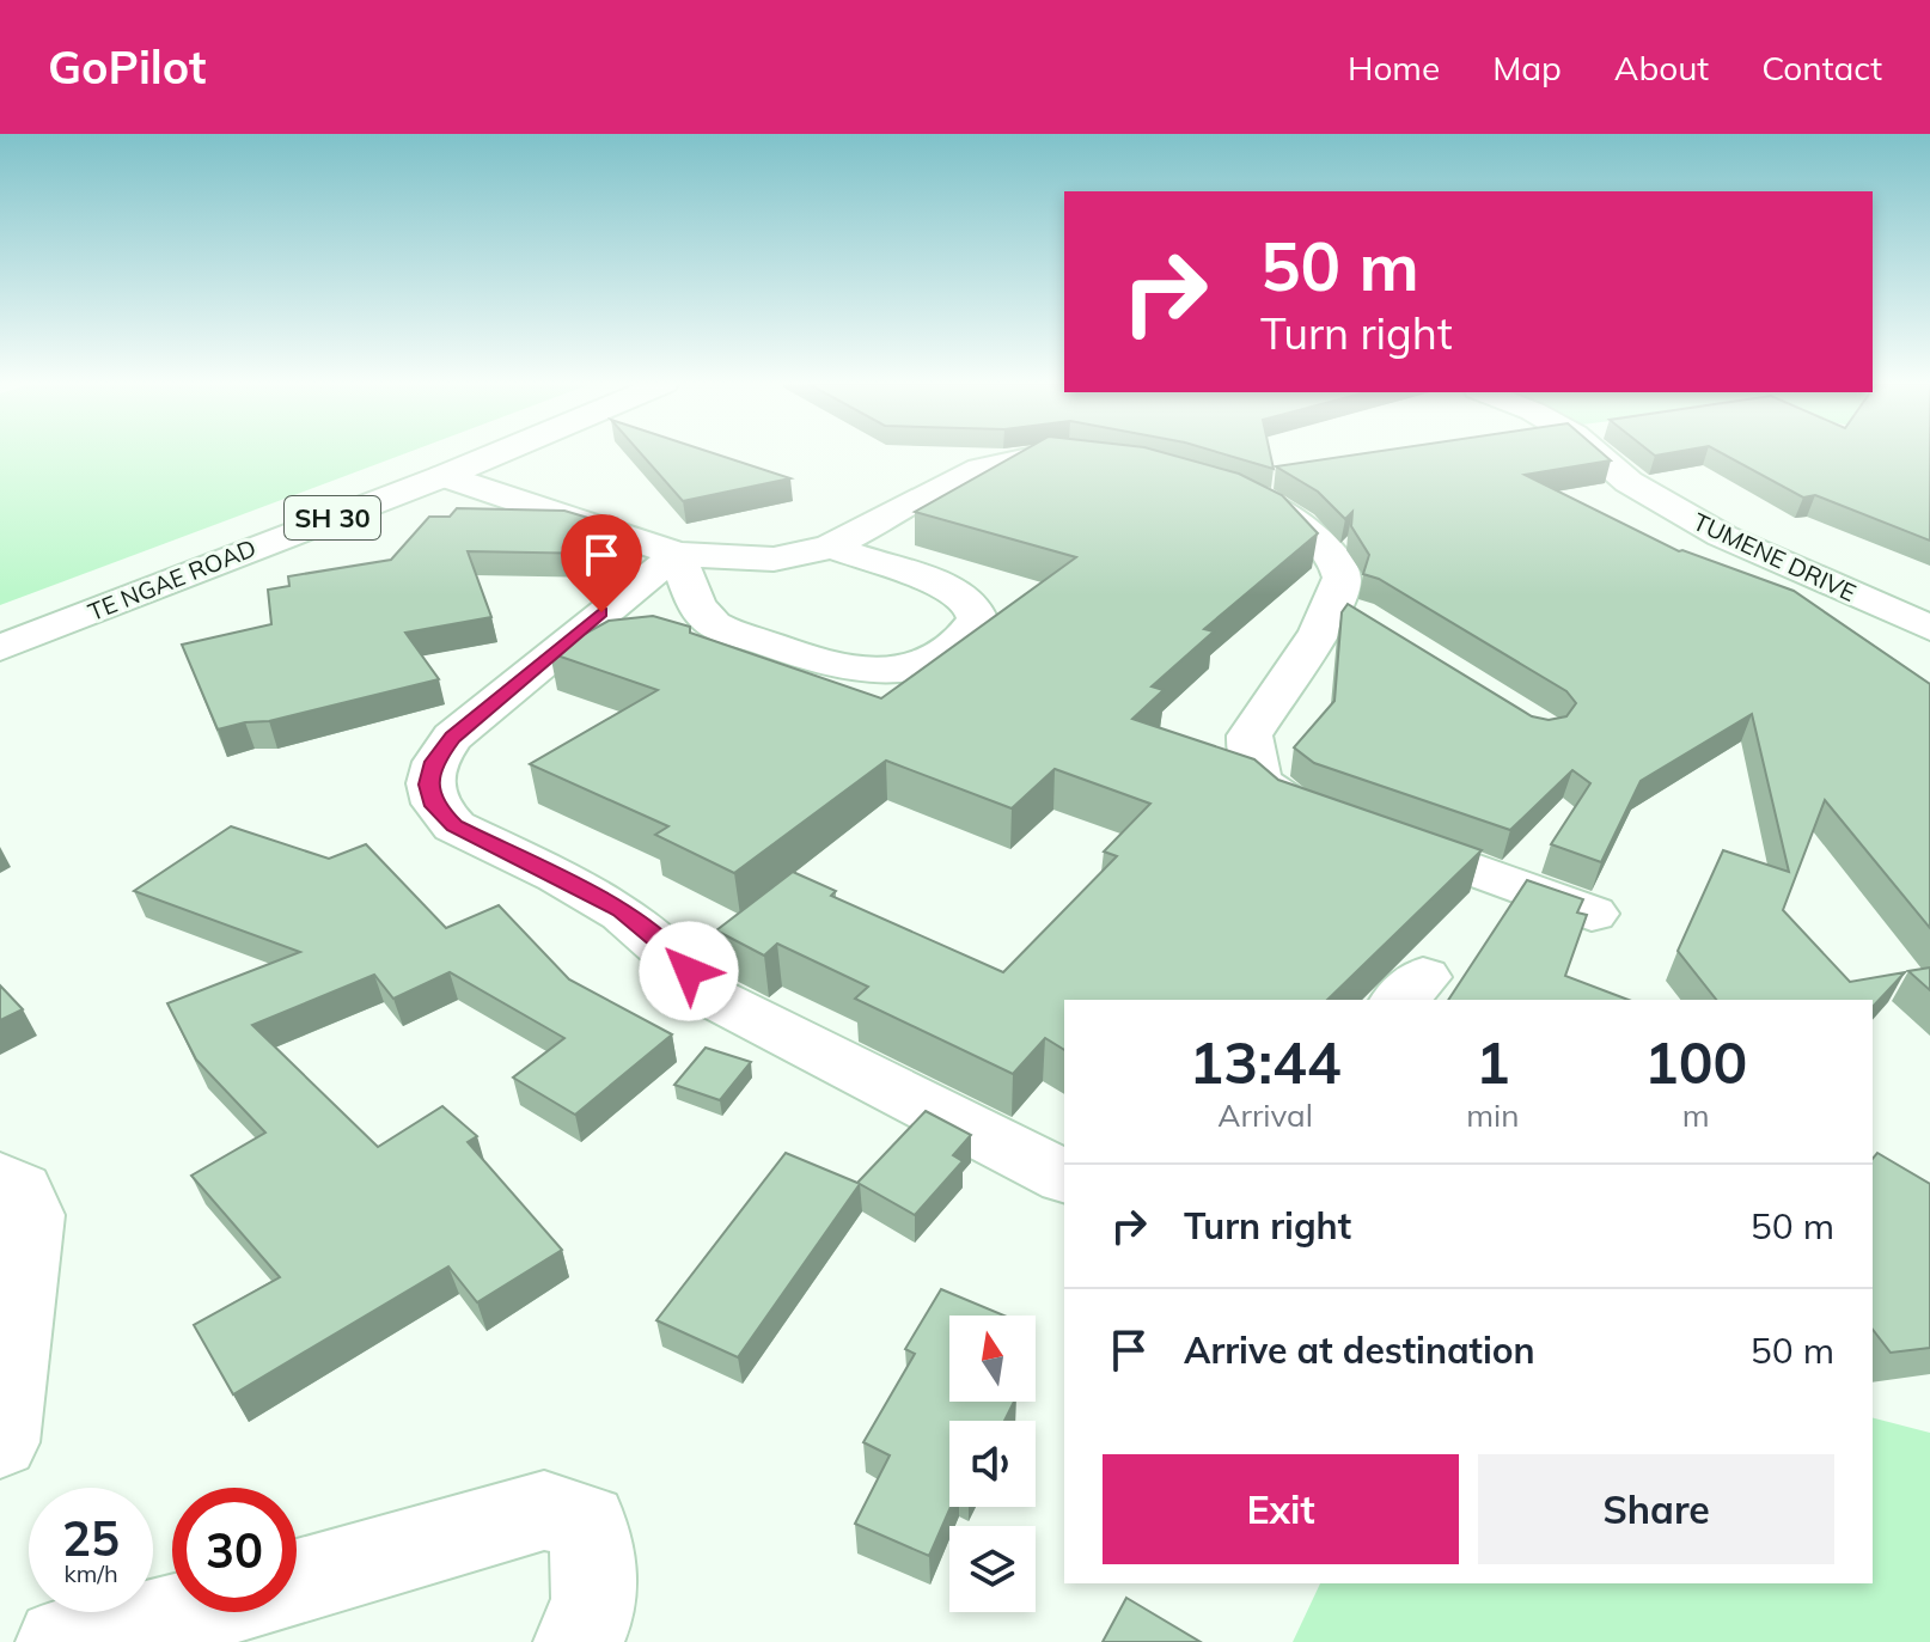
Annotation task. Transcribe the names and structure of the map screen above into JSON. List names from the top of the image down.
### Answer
{
  "streets": {
    "main road": ["SH 30", "TUMENE DRIVE", "TE NGAE ROAD"]
  },
  "north": "top",
  "page": {
    "header": "GoPilot",
    "nav": [
      "Home",
      "Map",
      "About",
      "Contact"
    ],
    "turn": ["50 m", "Turn right"],
    "eta": [
      "13:44",
      "Arrival",
      "1",
      "min",
      "100",
      "m"
    ],
    "list": [
      {
        "name": "Turn right",
        "value": "50 m"
      },
      {
        "name": "Arrive at destination",
        "value": "50 m"
      }
    ],
    "buttons": ["Exit", "Share"],
    "speed": "25 km/h",
    "limit": "30"
  }
}
